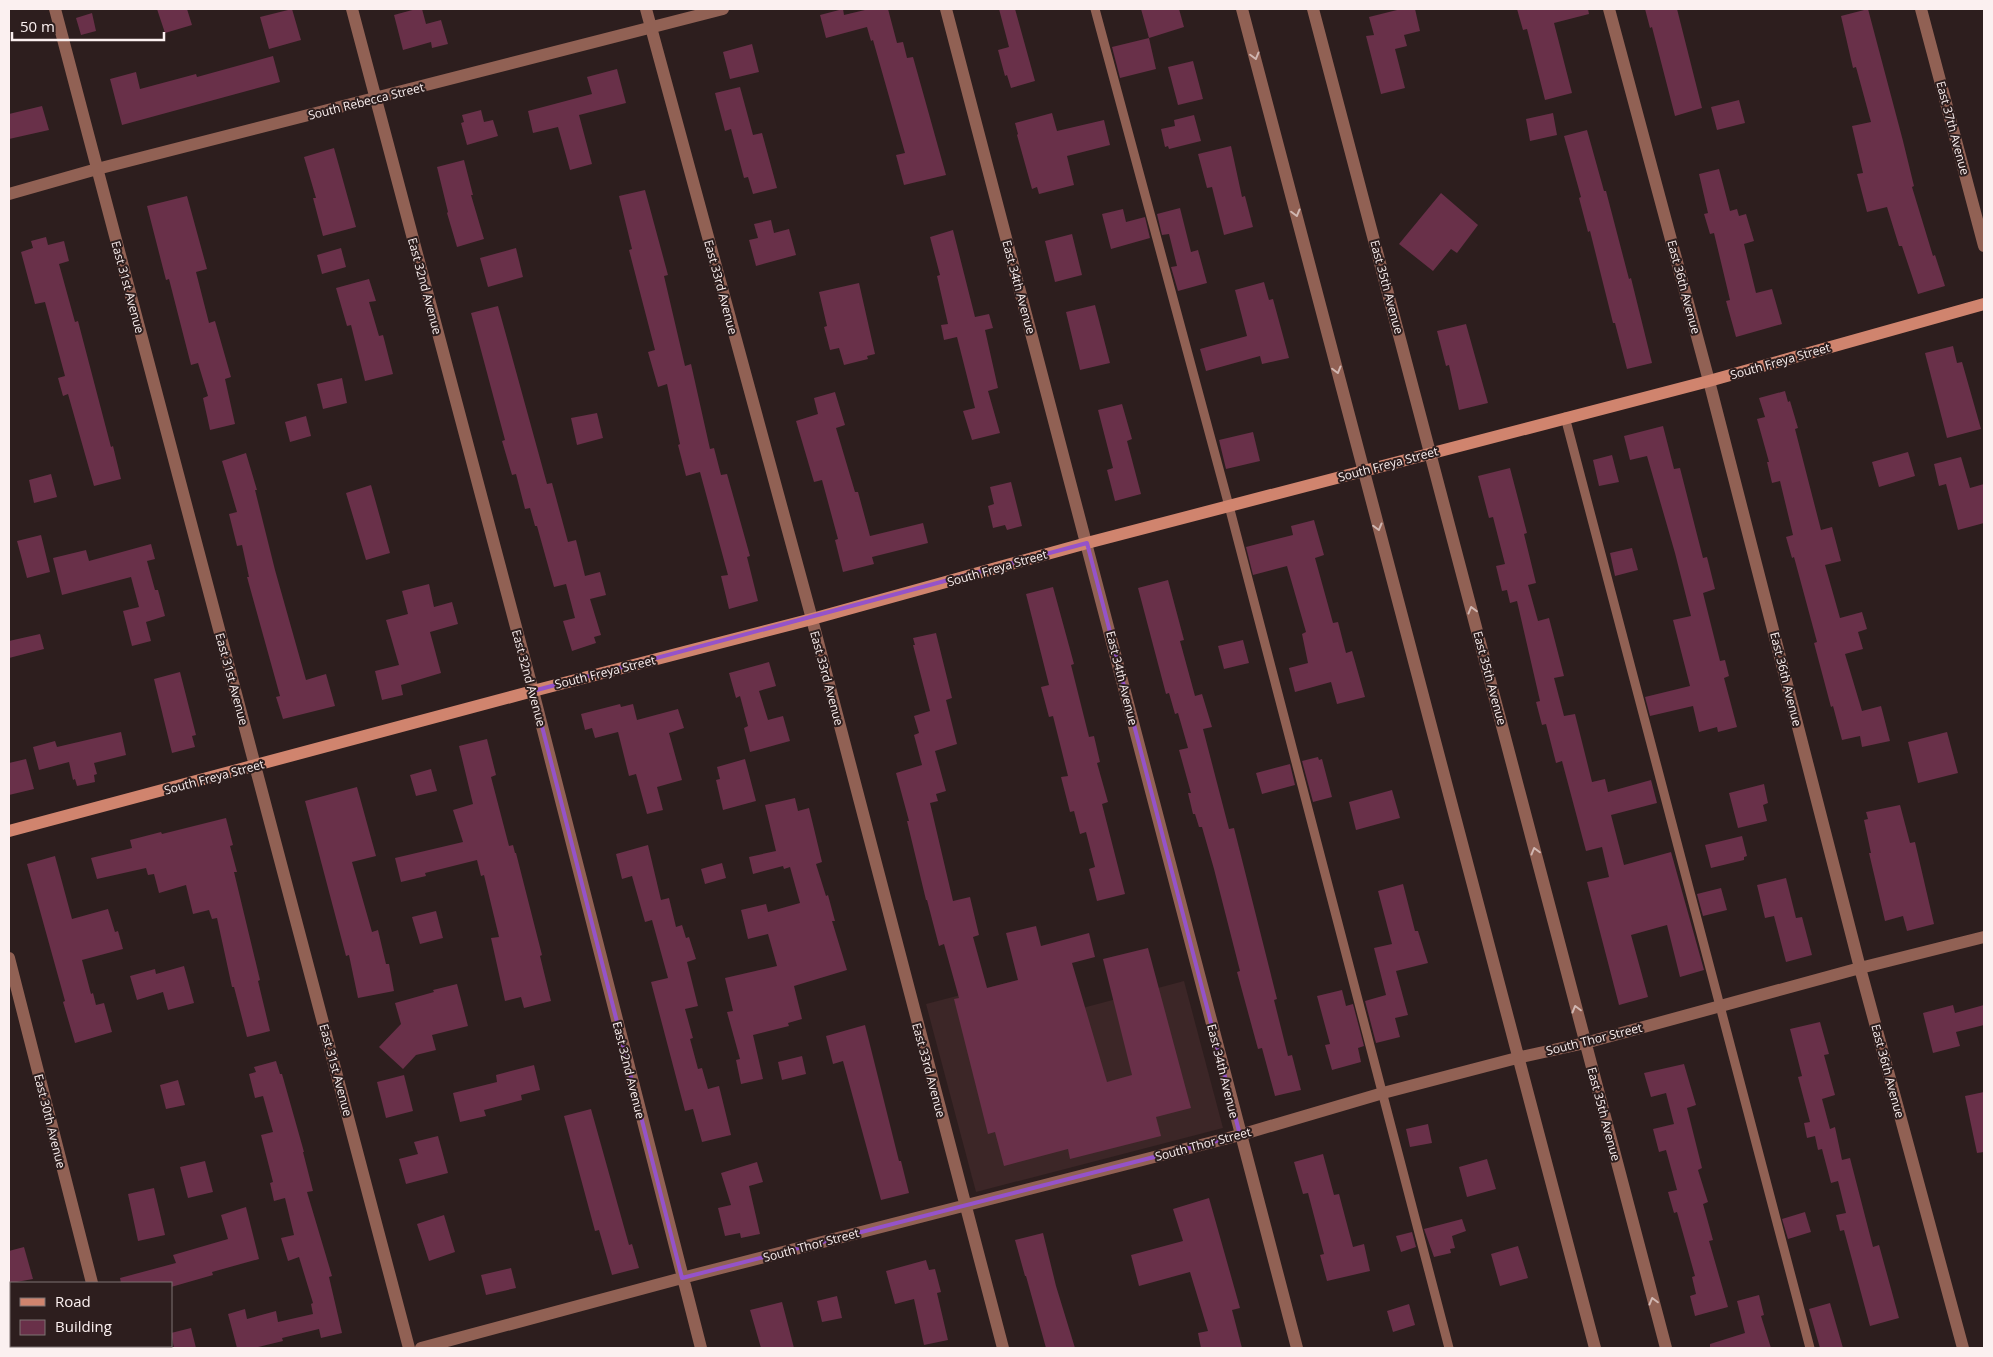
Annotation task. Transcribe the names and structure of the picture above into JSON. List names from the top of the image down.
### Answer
{
  "streets": {
    "main road": ["South Freya Street"],
    "street": [
      "South Rebecca Street",
      "East 37th Avenue",
      "East 32nd Avenue",
      "East 31st Avenue",
      "East 33rd Avenue",
      "East 34th Avenue",
      "East 35th Avenue",
      "East 36th Avenue",
      "South Thor Street",
      "East 30th Avenue"
    ]
  },
  "crossings": [
    ["South Rebecca Street", "East 32nd Avenue"],
    ["South Rebecca Street", "East 31st Avenue"],
    ["South Rebecca Street", "East 33rd Avenue"],
    ["East 32nd Avenue", "South Freya Street"],
    ["East 32nd Avenue", "South Thor Street"],
    ["East 31st Avenue", "South Freya Street"],
    ["East 33rd Avenue", "South Freya Street"],
    ["East 33rd Avenue", "South Thor Street"],
    ["East 34th Avenue", "South Freya Street"],
    ["East 34th Avenue", "South Thor Street"],
    ["East 35th Avenue", "South Freya Street"],
    ["East 35th Avenue", "South Thor Street"],
    ["East 36th Avenue", "South Freya Street"],
    ["East 36th Avenue", "South Thor Street"]
  ],
  "legend": ["Road", "Building"],
  "scale_bar": "50 m"
}
